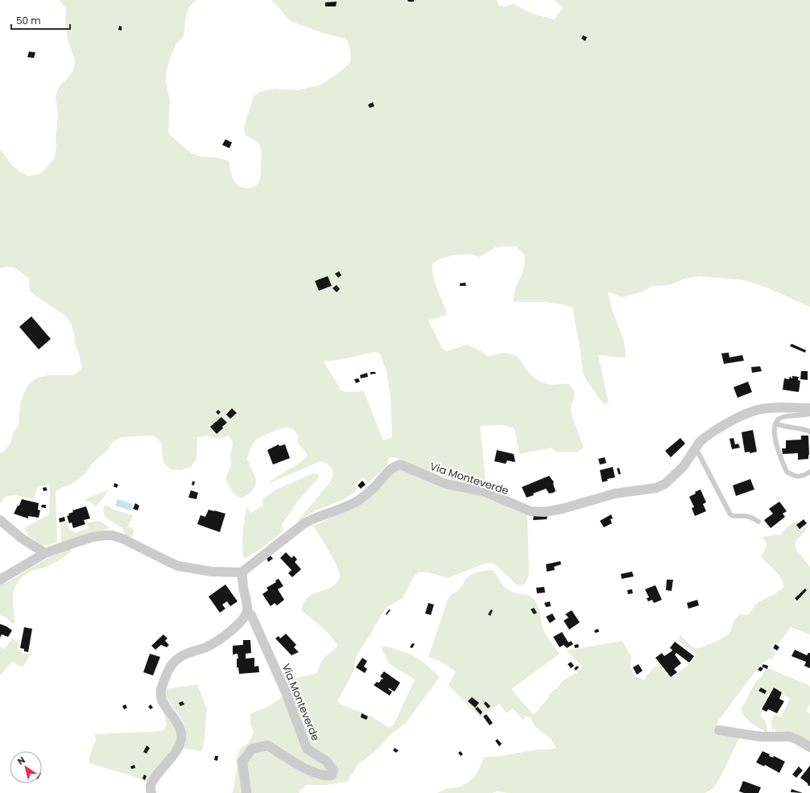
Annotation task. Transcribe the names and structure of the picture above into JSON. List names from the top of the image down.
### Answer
{
  "streets": {
    "street": ["Via Monteverde"]
  },
  "scale_bar": "50 m",
  "north": "top left"
}
